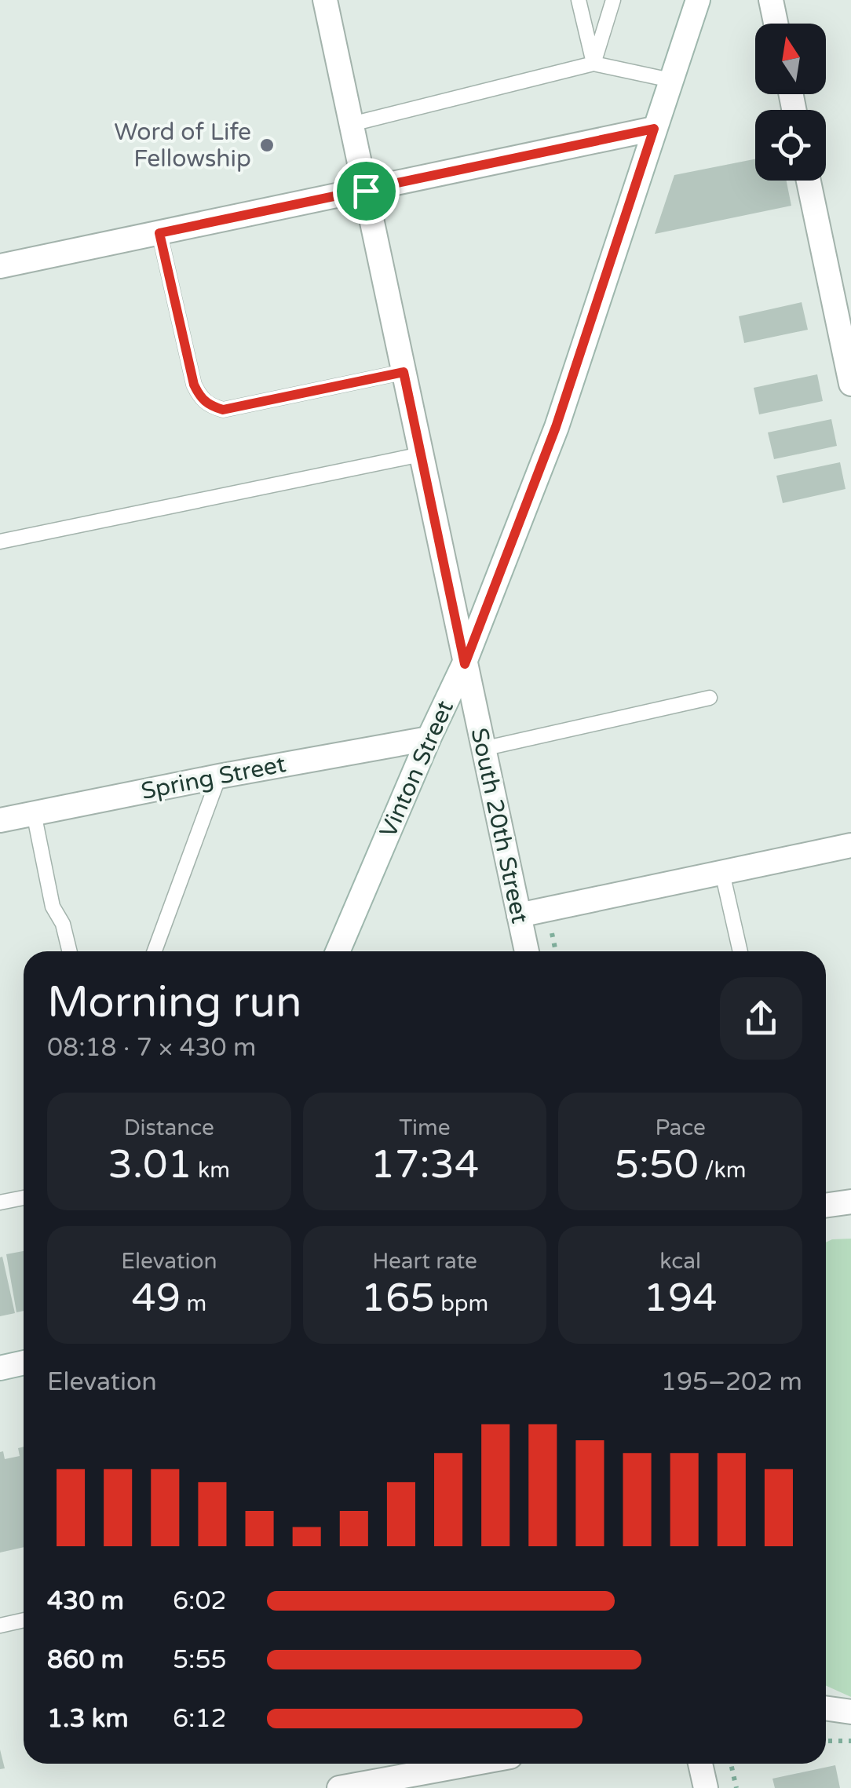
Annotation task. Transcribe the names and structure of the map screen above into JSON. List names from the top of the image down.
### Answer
{
  "streets": {
    "street": ["Vinton Street", "Spring Street", "South 20th Street"]
  },
  "crossings": [
    ["Vinton Street", "Spring Street"],
    ["Vinton Street", "South 20th Street"]
  ],
  "places": ["Word of Life Fellowship"],
  "north": "top",
  "page": {
    "heading": ["Morning run", "08:18 · 7 × 430 m"],
    "stats": [
      ["Distance", "3.01 km"],
      ["Time", "17:34"],
      ["Pace", "5:50 /km"],
      ["Elevation", "49 m"],
      ["Heart rate", "165 bpm"],
      ["kcal", "194"]
    ],
    "chart": ["Elevation", "195–202 m"],
    "list": [
      {
        "name": "430 m",
        "note": "6:02"
      },
      {
        "name": "860 m",
        "note": "5:55"
      },
      {
        "name": "1.3 km",
        "note": "6:12"
      }
    ]
  }
}
